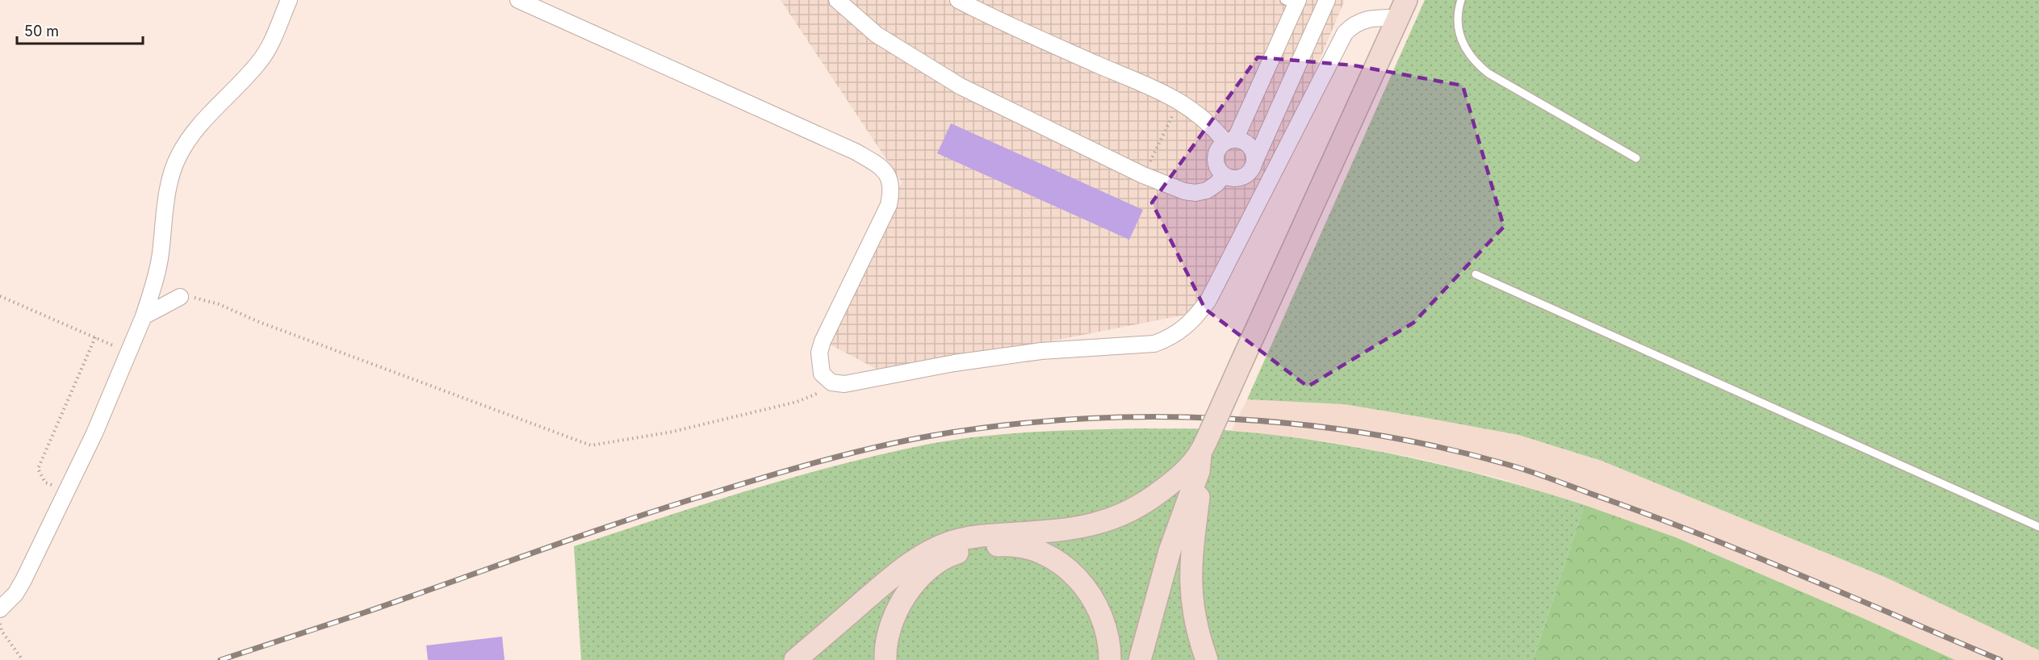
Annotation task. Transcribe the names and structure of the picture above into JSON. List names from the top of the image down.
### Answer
{
  "scale_bar": "50 m"
}
